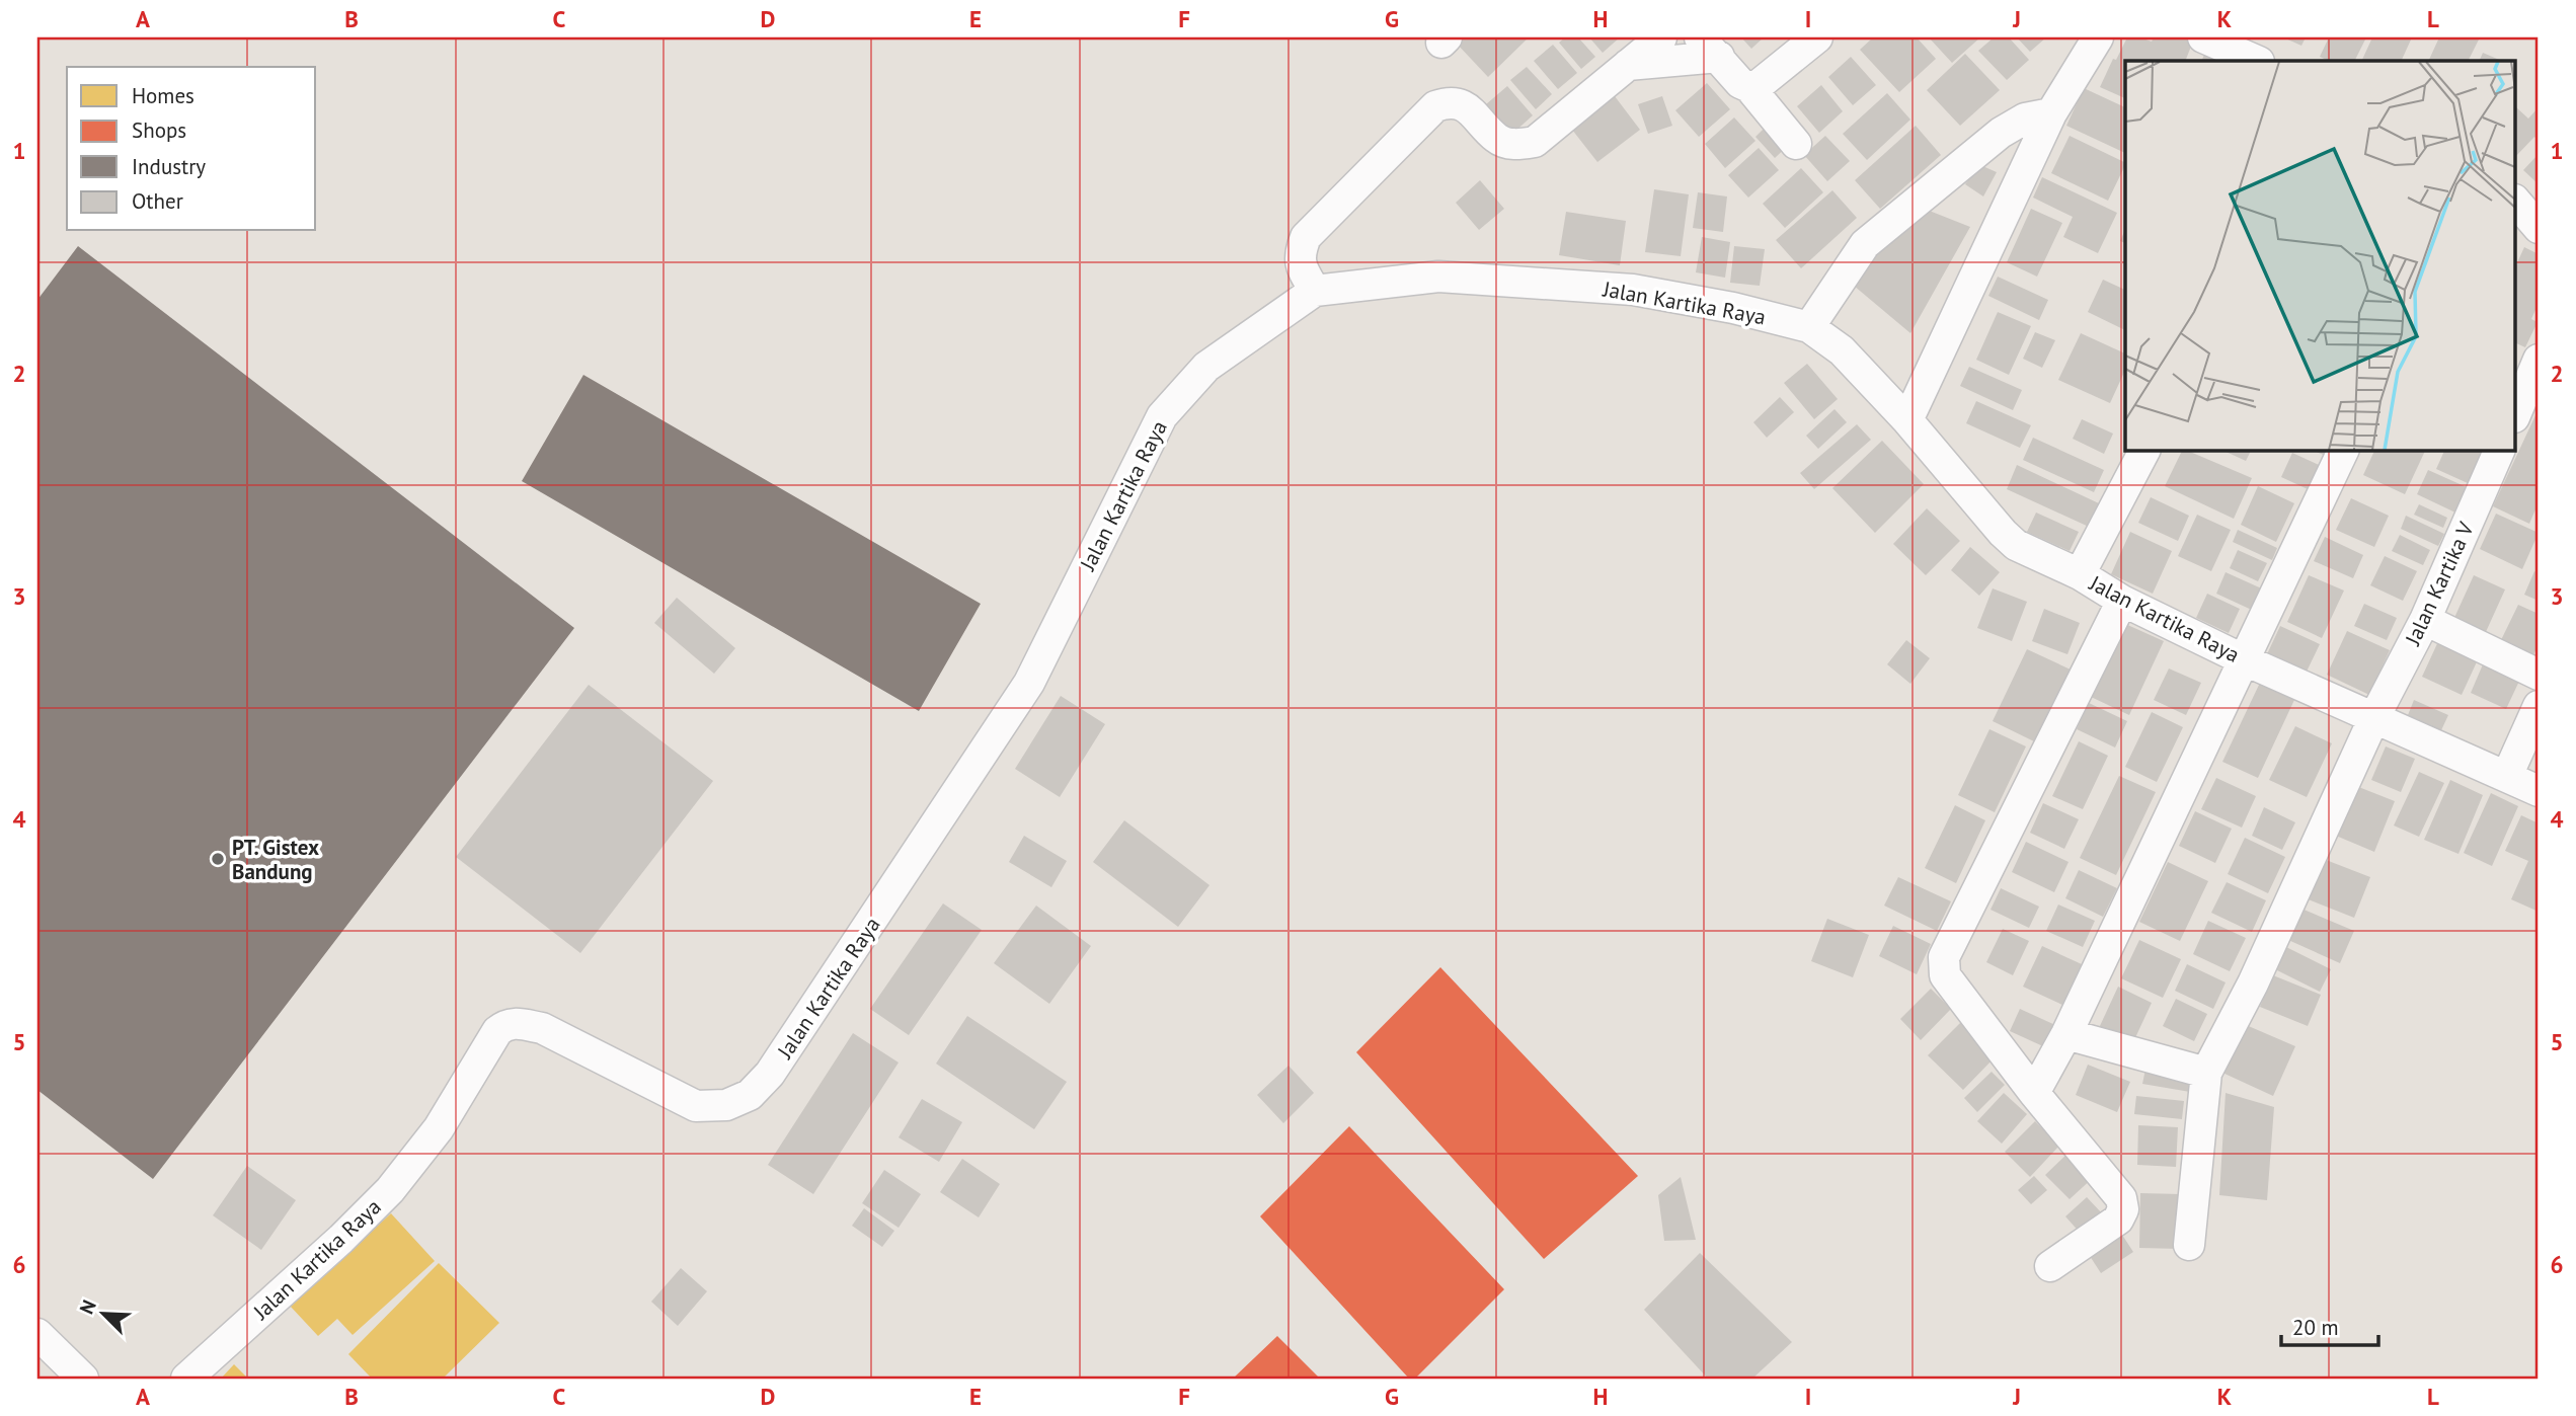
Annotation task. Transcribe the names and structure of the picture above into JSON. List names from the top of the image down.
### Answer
{
  "streets": {
    "street": ["Jalan Kartika Raya", "Jalan Kartika V"]
  },
  "crossings": [
    ["Jalan Kartika Raya", "Jalan Kartika V"]
  ],
  "places": ["PT. Gistex Bandung"],
  "legend": [
    "Homes",
    "Shops",
    "Industry",
    "Other"
  ],
  "scale_bar": "20 m",
  "north": "top left",
  "grid": {
    "columns": [
      "A",
      "B",
      "C",
      "D",
      "E",
      "F",
      "G",
      "H",
      "I",
      "J",
      "K",
      "L"
    ],
    "rows": [
      "1",
      "2",
      "3",
      "4",
      "5",
      "6"
    ]
  }
}
